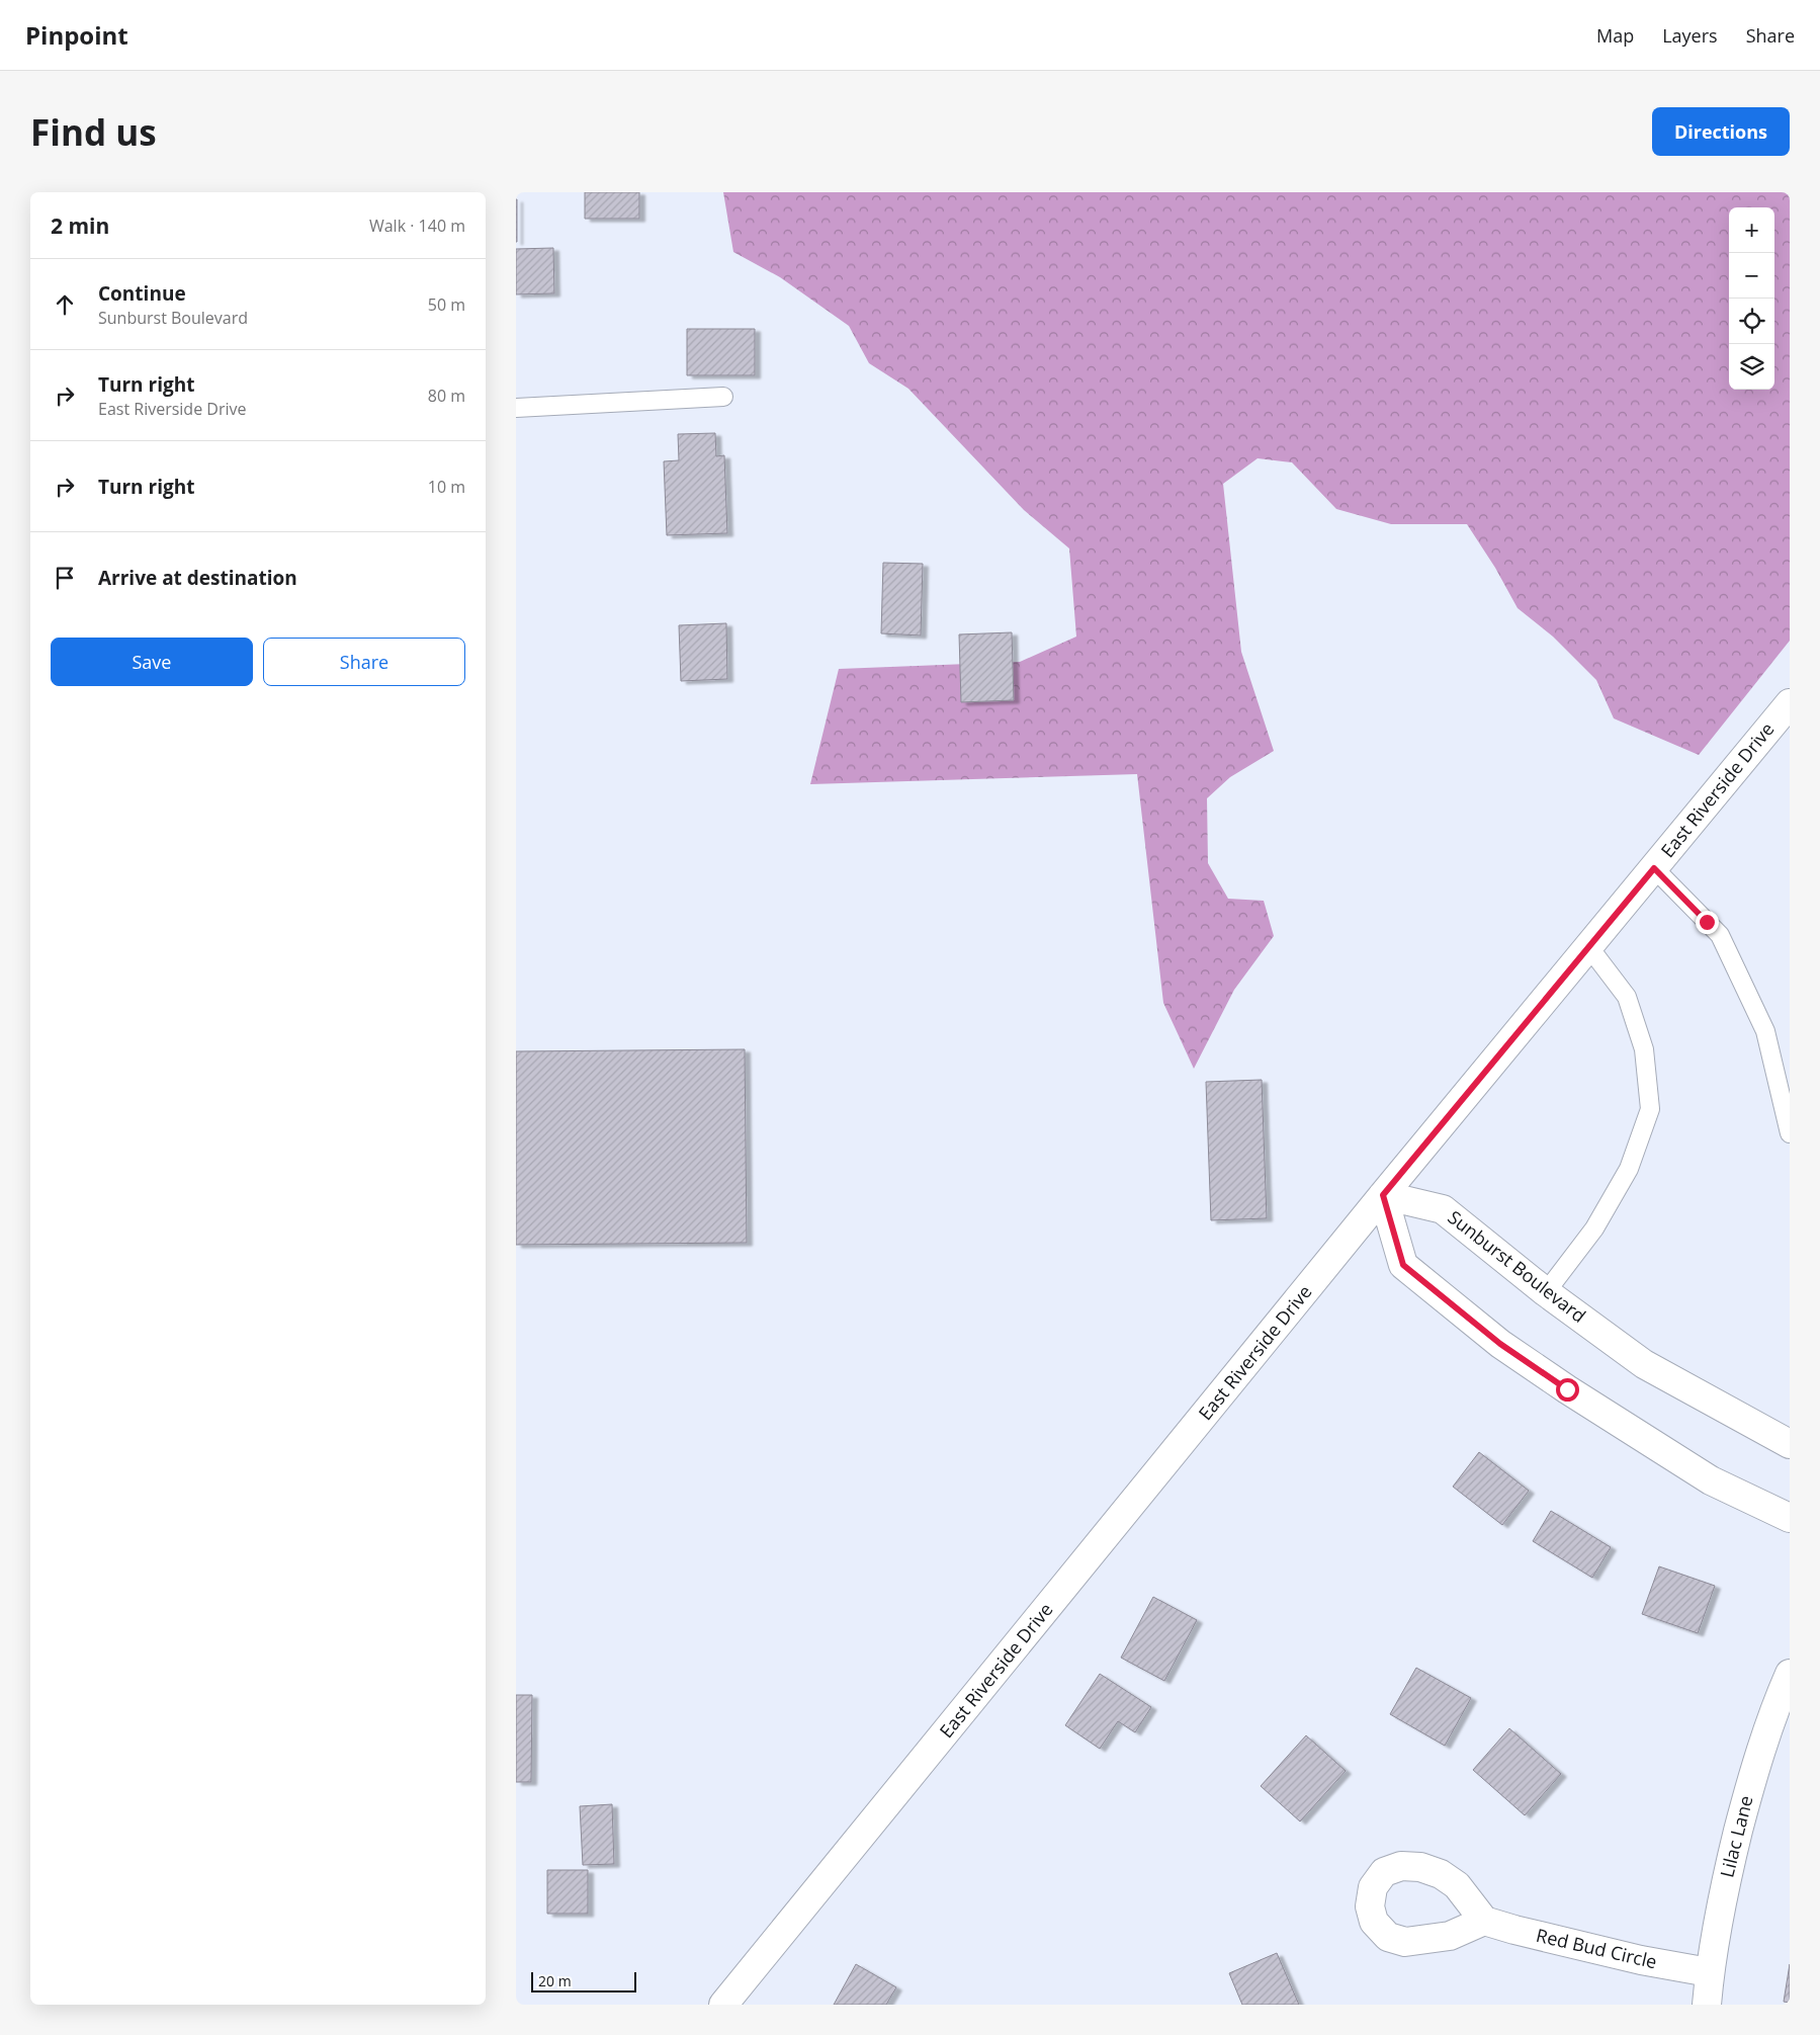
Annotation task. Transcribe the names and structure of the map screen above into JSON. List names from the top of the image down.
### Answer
{
  "streets": {
    "street": [
      "East Riverside Drive",
      "Sunburst Boulevard",
      "Lilac Lane",
      "Red Bud Circle"
    ]
  },
  "crossings": [
    ["East Riverside Drive", "Sunburst Boulevard"],
    ["Lilac Lane", "Red Bud Circle"]
  ],
  "scale_bar": "20 m",
  "page": {
    "header": "Pinpoint",
    "nav": ["Map", "Layers", "Share"],
    "buttons": [
      "Directions",
      ["Save", "Share"]
    ],
    "title": "Find us",
    "heading": ["2 min", "Walk · 140 m"],
    "map_buttons": ["+", "−"],
    "list": [
      ["Continue", "Sunburst Boulevard", "50 m"],
      ["Turn right", "East Riverside Drive", "80 m"],
      ["Turn right", "10 m"],
      "Arrive at destination"
    ],
    "scale": "20 m"
  }
}
